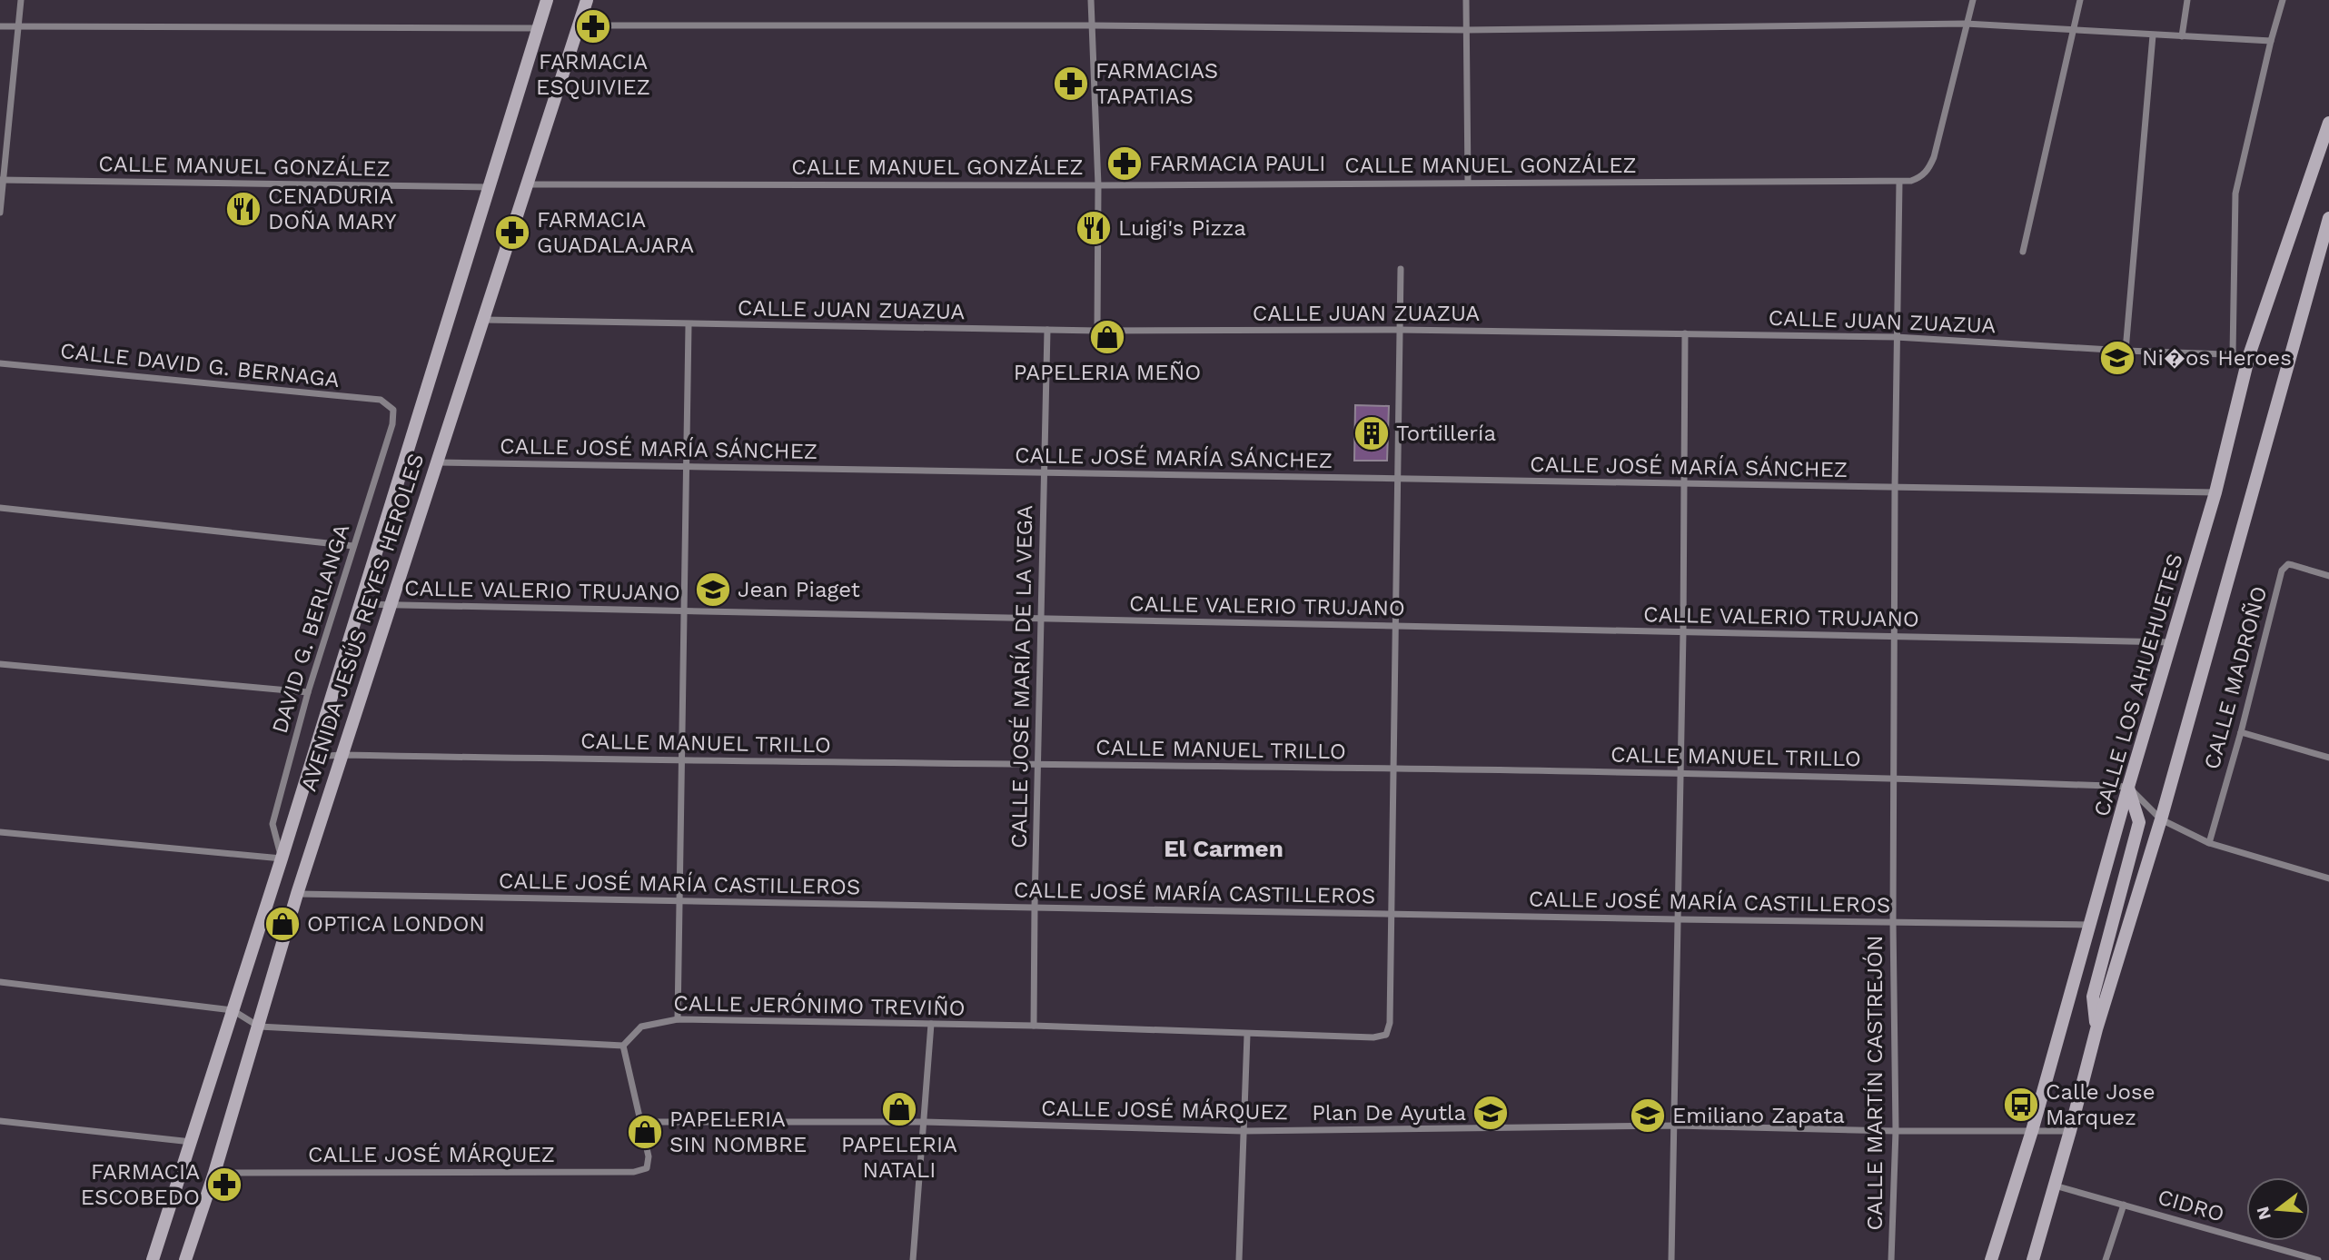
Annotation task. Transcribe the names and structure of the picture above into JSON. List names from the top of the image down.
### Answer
{
  "streets": {
    "street": [
      "CALLE MANUEL GONZÁLEZ",
      "CALLE JUAN ZUAZUA",
      "CALLE DAVID G. BERNAGA",
      "CALLE JOSÉ MARÍA SÁNCHEZ",
      "CALLE VALERIO TRUJANO",
      "AVENIDA JESÚS REYES HEROLES",
      "DAVID G. BERLANGA",
      "CALLE JOSÉ MARÍA DE LA VEGA",
      "CALLE MADROÑO",
      "CALLE LOS AHUEHUETES",
      "CALLE MANUEL TRILLO",
      "CALLE JOSÉ MARÍA CASTILLEROS",
      "CALLE JERÓNIMO TREVIÑO",
      "CALLE MARTÍN CASTREJÓN",
      "CALLE JOSÉ MÁRQUEZ",
      "CIDRO"
    ]
  },
  "crossings": [
    ["CALLE MANUEL GONZÁLEZ", "AVENIDA JESÚS REYES HEROLES"],
    ["CALLE MANUEL GONZÁLEZ", "CALLE MARTÍN CASTREJÓN"],
    ["CALLE JUAN ZUAZUA", "AVENIDA JESÚS REYES HEROLES"],
    ["CALLE JUAN ZUAZUA", "CALLE JOSÉ MARÍA DE LA VEGA"],
    ["CALLE JUAN ZUAZUA", "CALLE LOS AHUEHUETES"],
    ["CALLE JUAN ZUAZUA", "CALLE MARTÍN CASTREJÓN"],
    ["CALLE DAVID G. BERNAGA", "DAVID G. BERLANGA"],
    ["CALLE JOSÉ MARÍA SÁNCHEZ", "AVENIDA JESÚS REYES HEROLES"],
    ["CALLE JOSÉ MARÍA SÁNCHEZ", "CALLE JOSÉ MARÍA DE LA VEGA"],
    ["CALLE JOSÉ MARÍA SÁNCHEZ", "CALLE LOS AHUEHUETES"],
    ["CALLE JOSÉ MARÍA SÁNCHEZ", "CALLE MARTÍN CASTREJÓN"],
    ["CALLE VALERIO TRUJANO", "AVENIDA JESÚS REYES HEROLES"],
    ["CALLE VALERIO TRUJANO", "CALLE JOSÉ MARÍA DE LA VEGA"],
    ["CALLE VALERIO TRUJANO", "CALLE LOS AHUEHUETES"],
    ["CALLE VALERIO TRUJANO", "CALLE MARTÍN CASTREJÓN"],
    ["AVENIDA JESÚS REYES HEROLES", "DAVID G. BERLANGA"],
    ["AVENIDA JESÚS REYES HEROLES", "CALLE MANUEL TRILLO"],
    ["AVENIDA JESÚS REYES HEROLES", "CALLE JOSÉ MARÍA CASTILLEROS"],
    ["AVENIDA JESÚS REYES HEROLES", "CALLE JOSÉ MÁRQUEZ"],
    ["CALLE JOSÉ MARÍA DE LA VEGA", "CALLE MANUEL TRILLO"],
    ["CALLE JOSÉ MARÍA DE LA VEGA", "CALLE JOSÉ MARÍA CASTILLEROS"],
    ["CALLE JOSÉ MARÍA DE LA VEGA", "CALLE JERÓNIMO TREVIÑO"],
    ["CALLE LOS AHUEHUETES", "CALLE MANUEL TRILLO"],
    ["CALLE LOS AHUEHUETES", "CALLE JOSÉ MARÍA CASTILLEROS"],
    ["CALLE LOS AHUEHUETES", "CALLE JOSÉ MÁRQUEZ"],
    ["CALLE MANUEL TRILLO", "CALLE MARTÍN CASTREJÓN"],
    ["CALLE JOSÉ MARÍA CASTILLEROS", "CALLE JERÓNIMO TREVIÑO"],
    ["CALLE JOSÉ MARÍA CASTILLEROS", "CALLE MARTÍN CASTREJÓN"],
    ["CALLE MARTÍN CASTREJÓN", "CALLE JOSÉ MÁRQUEZ"]
  ],
  "districts": ["El Carmen"],
  "places": {
    "pharmacy": [
      "FARMACIA ESQUIVIEZ",
      "FARMACIAS TAPATIAS",
      "FARMACIA PAULI",
      "FARMACIA GUADALAJARA",
      "FARMACIA ESCOBEDO"
    ],
    "restaurant": ["CENADURIA DOÑA MARY", "Luigi's Pizza"],
    "shop": [
      "PAPELERIA MEÑO",
      "OPTICA LONDON",
      "PAPELERIA NATALI",
      "PAPELERIA SIN NOMBRE"
    ],
    "school or university": [
      "Ni�os Heroes",
      "Jean Piaget",
      "Plan De Ayutla",
      "Emiliano Zapata"
    ],
    "building": ["Tortillería"],
    "bus stop": ["Calle Jose Marquez"]
  },
  "north": "left"
}
